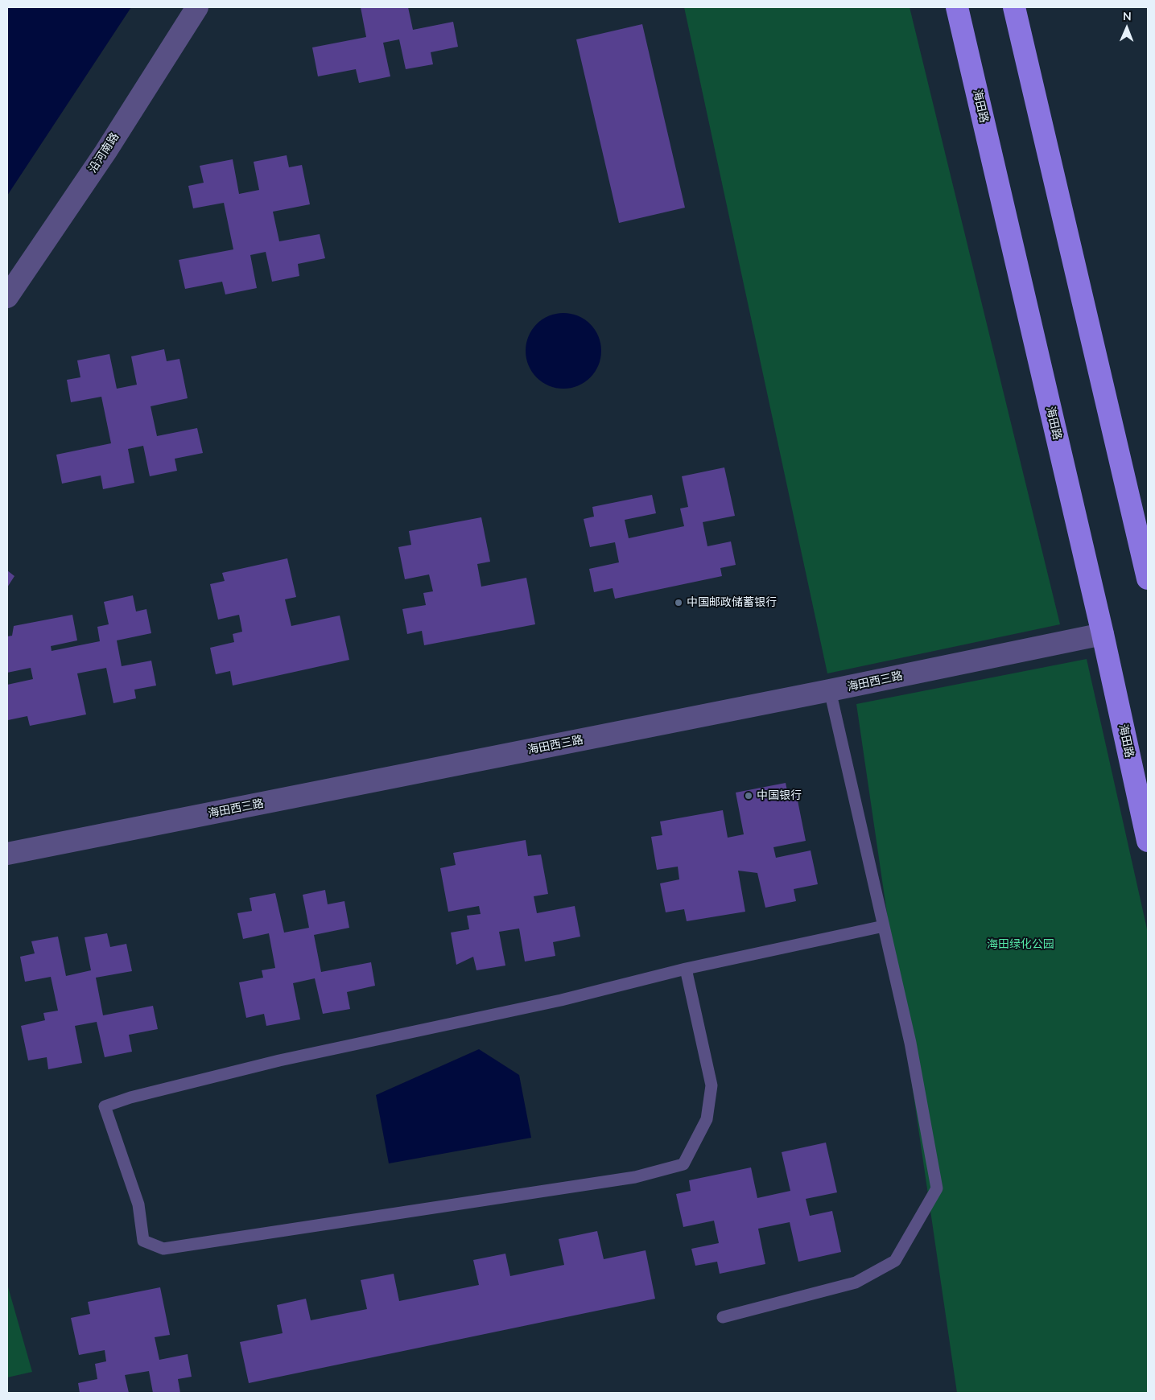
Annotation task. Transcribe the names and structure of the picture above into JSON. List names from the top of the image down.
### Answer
{
  "streets": {
    "main road": ["海田路"],
    "street": ["沿河南路", "海田西三路"]
  },
  "crossings": [
    ["海田路", "海田西三路"]
  ],
  "parks": ["海田绿化公园"],
  "places": ["中国邮政储蓄银行", "中国银行"],
  "north": "top"
}
